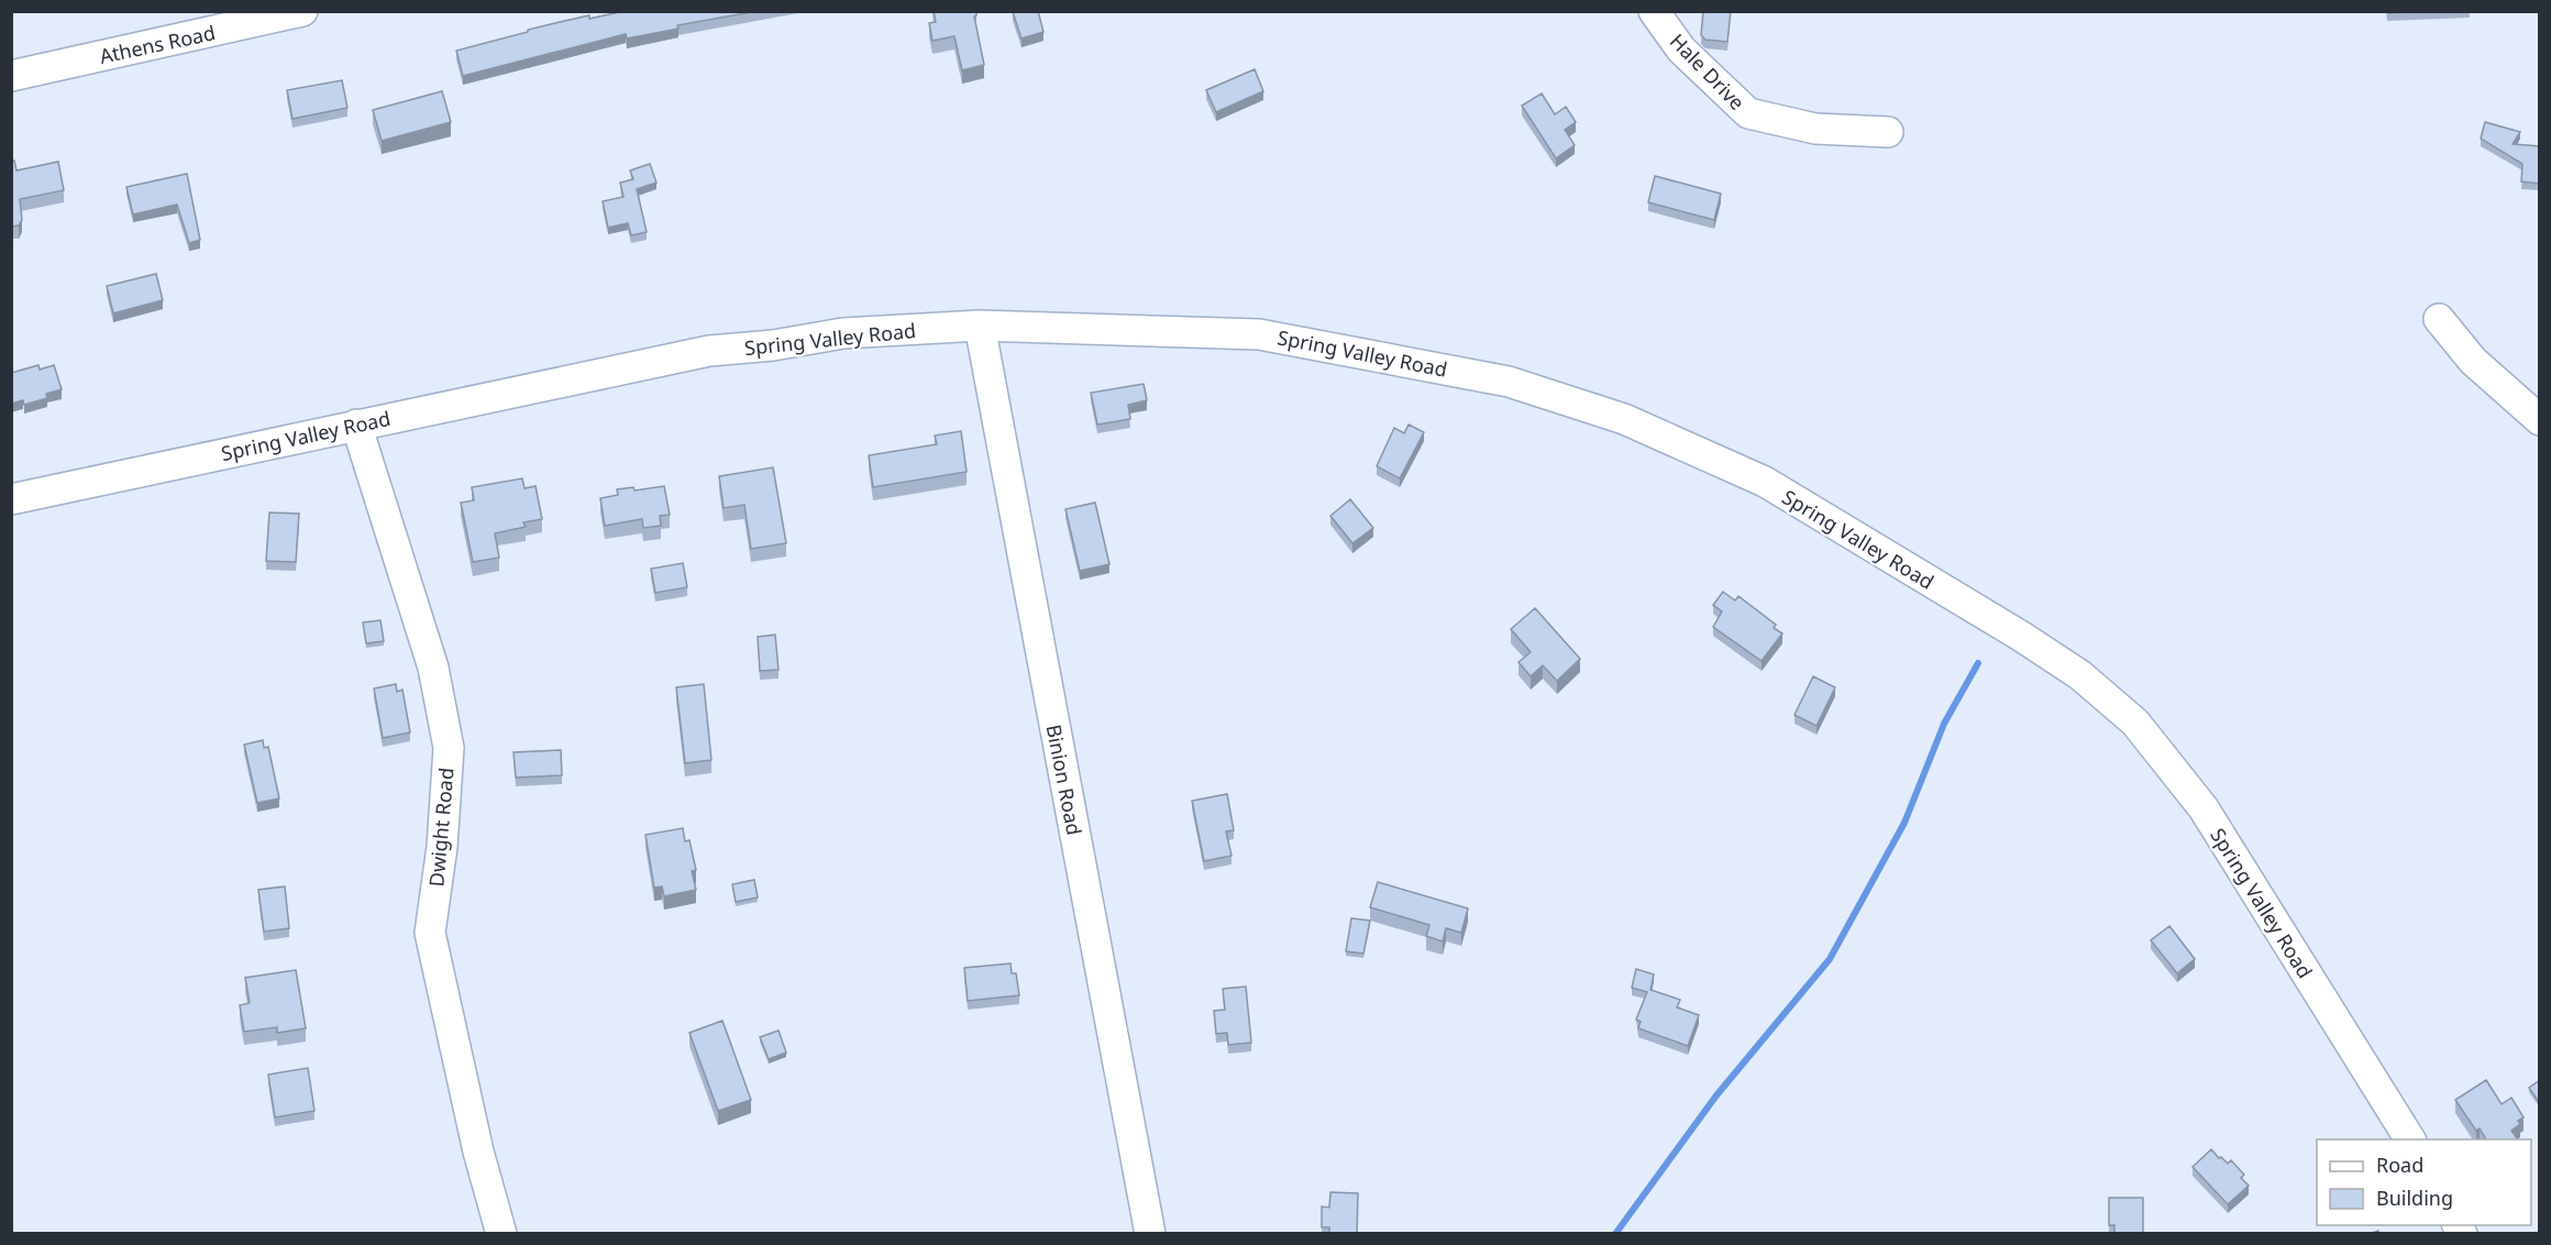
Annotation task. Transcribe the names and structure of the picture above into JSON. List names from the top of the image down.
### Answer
{
  "streets": {
    "street": [
      "Athens Road",
      "Hale Drive",
      "Spring Valley Road",
      "Binion Road",
      "Dwight Road"
    ]
  },
  "crossings": [
    ["Spring Valley Road", "Binion Road"],
    ["Spring Valley Road", "Dwight Road"]
  ],
  "legend": ["Road", "Building"]
}
